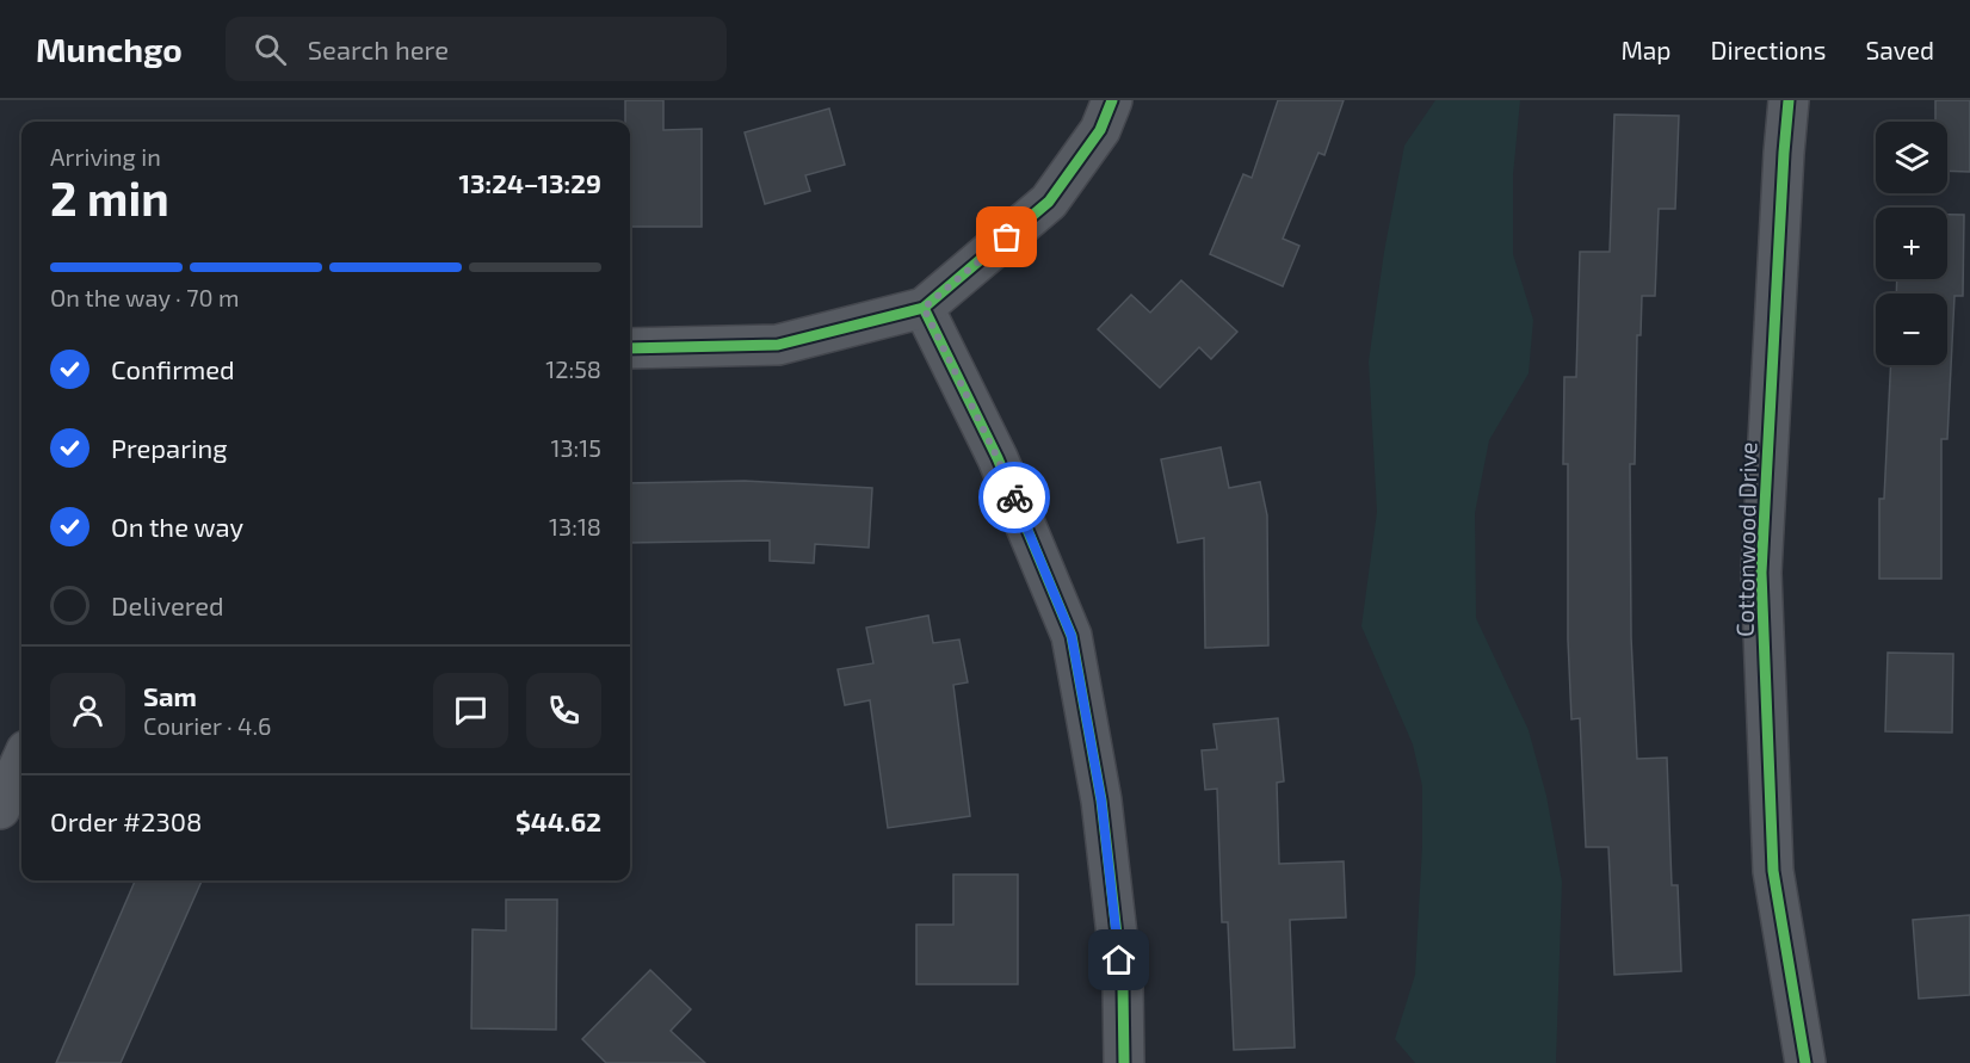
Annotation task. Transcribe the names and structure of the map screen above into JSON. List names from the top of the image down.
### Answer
{
  "streets": {
    "street": ["Cottonwood Drive"]
  },
  "page": {
    "header": "Munchgo",
    "search": "Search here",
    "nav": ["Map", "Directions", "Saved"],
    "map_buttons": ["+", "−"],
    "heading": ["2 min", "Arriving in", "13:24–13:29"],
    "panel": [
      "Sam",
      "Courier · 4.6",
      "Order #2308",
      "$44.62"
    ],
    "bar": "On the way · 70 m",
    "list": [
      ["Confirmed", "12:58"],
      ["Preparing", "13:15"],
      ["On the way", "13:18"],
      "Delivered"
    ]
  }
}
